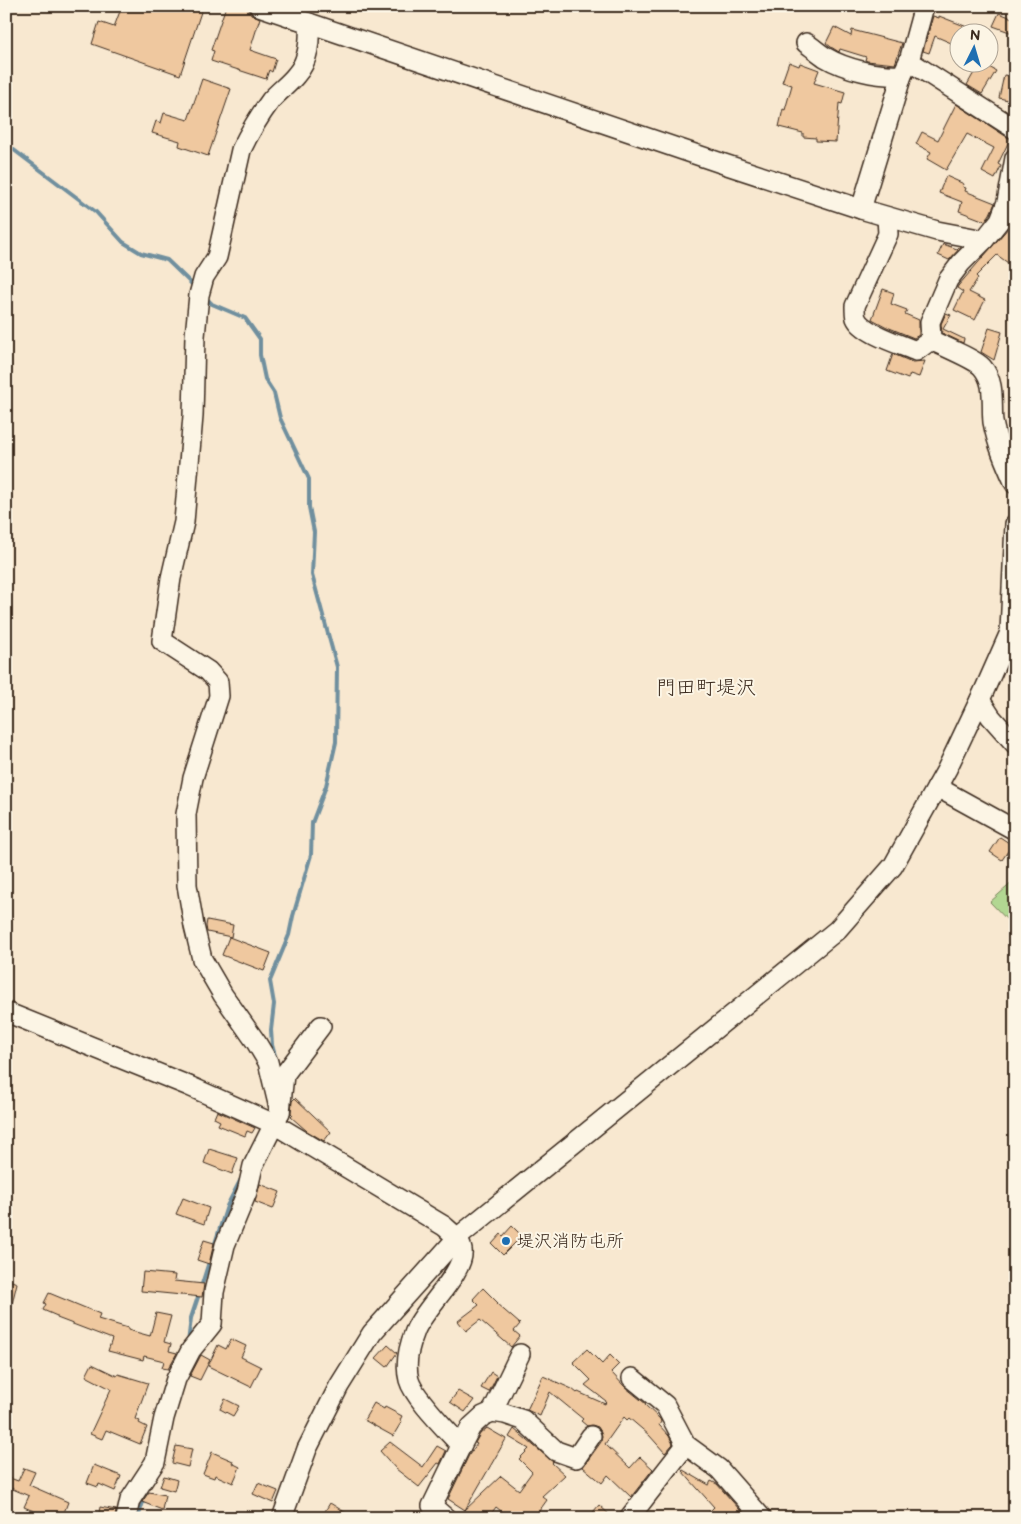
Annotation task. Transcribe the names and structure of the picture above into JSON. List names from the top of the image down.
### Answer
{
  "districts": ["門田町堤沢"],
  "places": ["堤沢消防屯所"],
  "north": "top"
}
